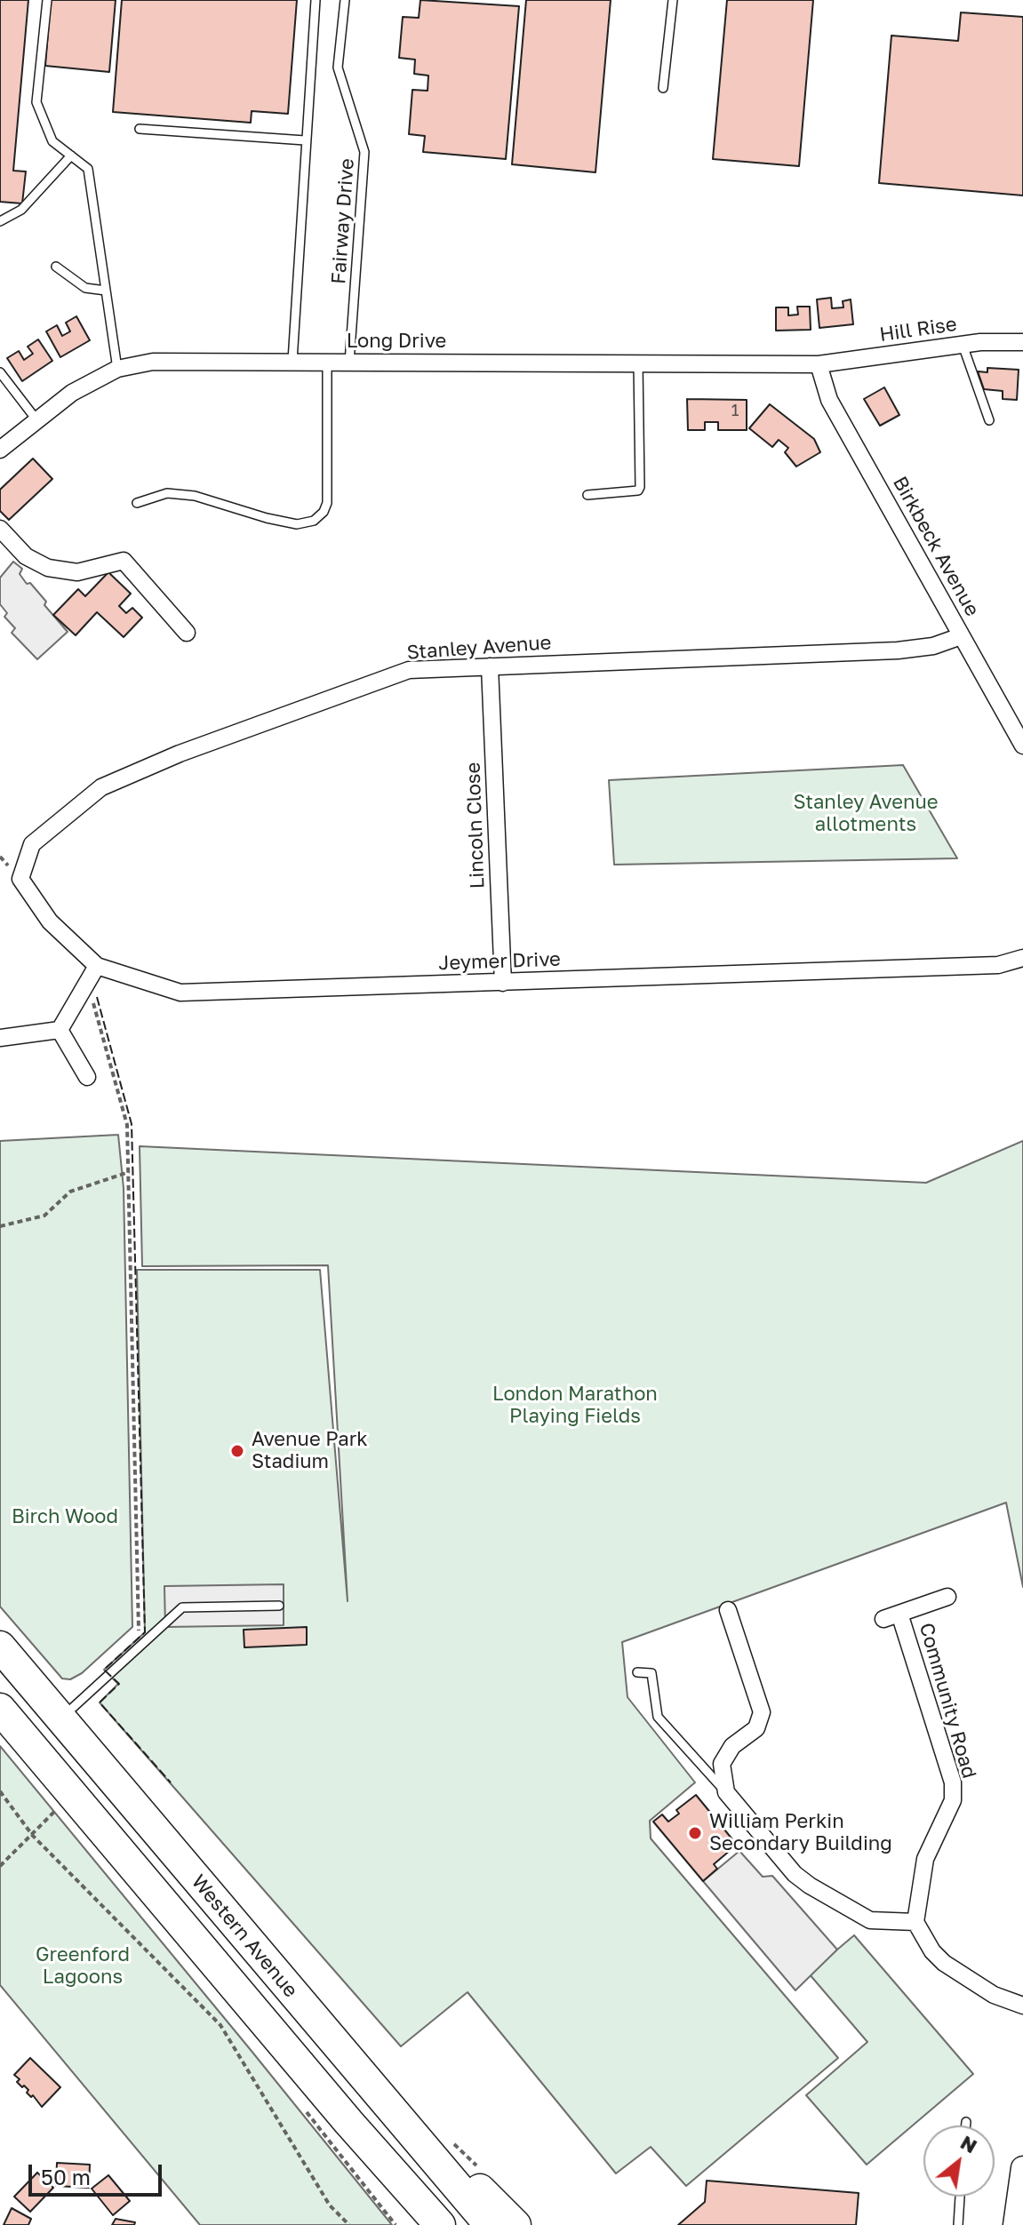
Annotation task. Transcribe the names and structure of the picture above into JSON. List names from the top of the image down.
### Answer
{
  "streets": {
    "highway": ["Western Avenue"],
    "street": [
      "Hill Rise",
      "Long Drive",
      "Birkbeck Avenue",
      "Stanley Avenue",
      "Lincoln Close",
      "Jeymer Drive",
      "Community Road"
    ],
    "lane": ["Fairway Drive"]
  },
  "crossings": [
    ["Fairway Drive", "Long Drive"],
    ["Hill Rise", "Long Drive"],
    ["Hill Rise", "Birkbeck Avenue"],
    ["Long Drive", "Birkbeck Avenue"],
    ["Birkbeck Avenue", "Stanley Avenue"],
    ["Stanley Avenue", "Lincoln Close"],
    ["Stanley Avenue", "Jeymer Drive"],
    ["Lincoln Close", "Jeymer Drive"]
  ],
  "parks": [
    "Stanley Avenue allotments",
    "London Marathon Playing Fields",
    "Birch Wood",
    "Greenford Lagoons"
  ],
  "places": ["Avenue Park Stadium", "William Perkin Secondary Building"],
  "house_numbers": ["1"],
  "scale_bar": "50 m",
  "north": "top right"
}
